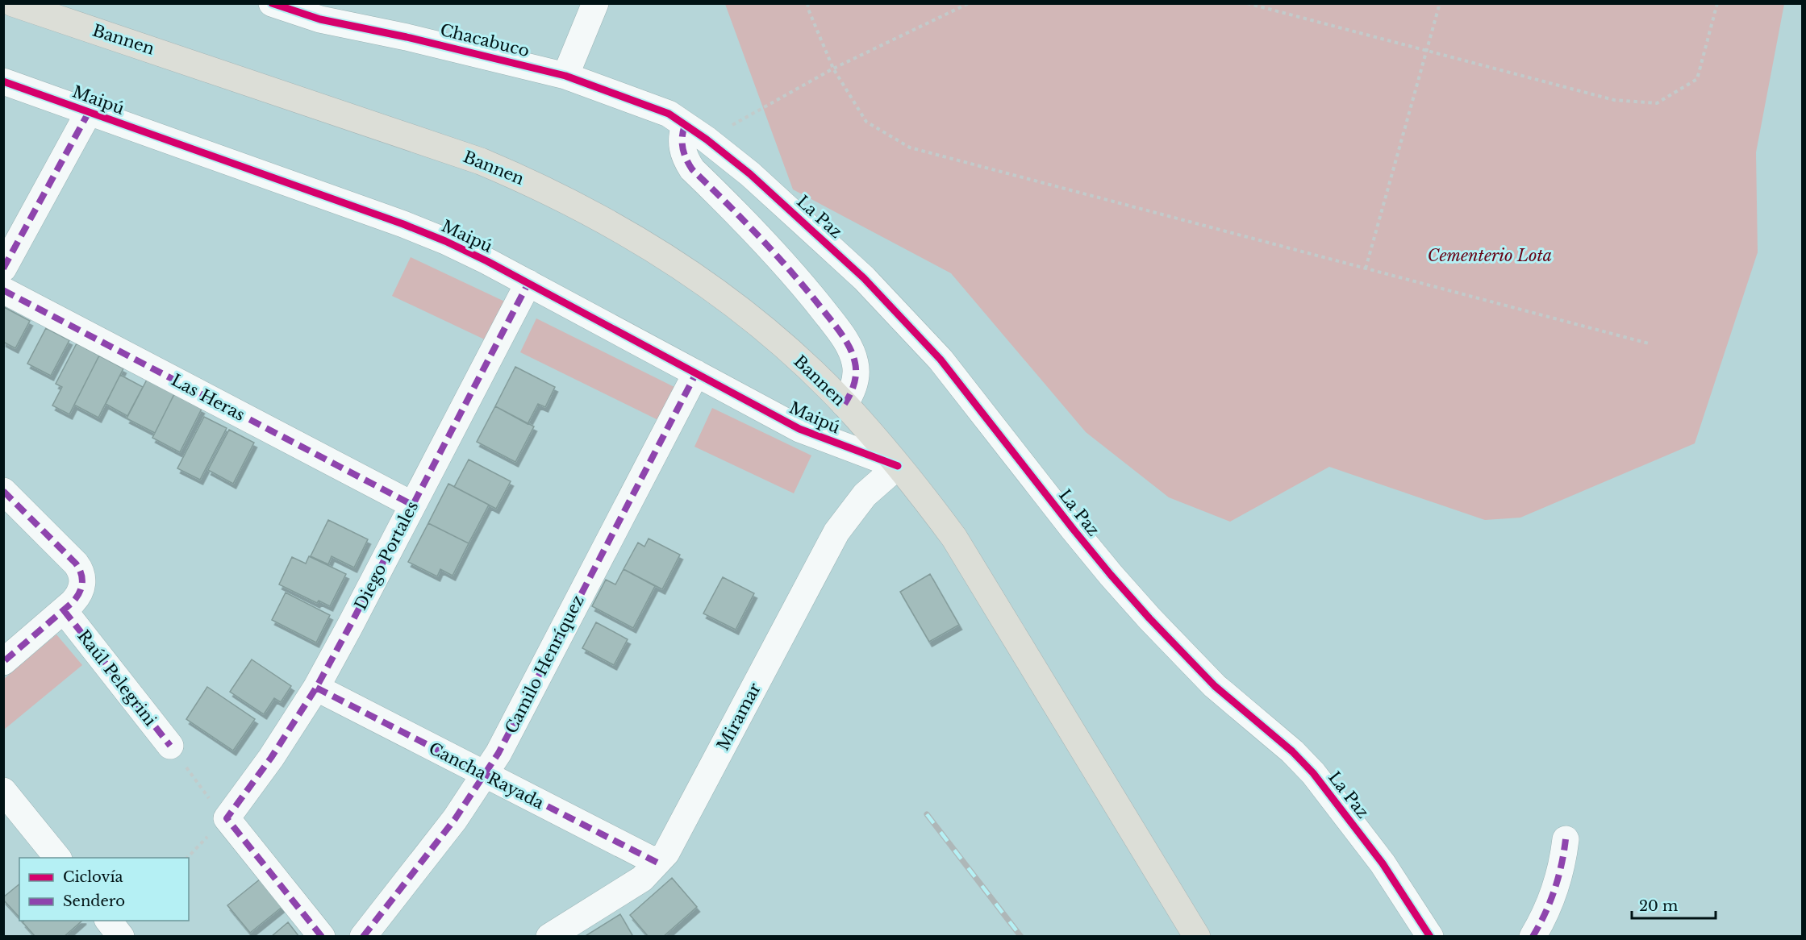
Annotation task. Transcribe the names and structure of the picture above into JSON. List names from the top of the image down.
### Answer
{
  "streets": {
    "main road": ["Bannen"],
    "street": [
      "Chacabuco",
      "Maipú",
      "La Paz",
      "Las Heras",
      "Diego Portales",
      "Camilo Henríquez",
      "Raúl Pelegrini",
      "Miramar",
      "Cancha Rayada"
    ]
  },
  "crossings": [
    ["Bannen", "Maipú"],
    ["Bannen", "Miramar"],
    ["Chacabuco", "La Paz"],
    ["Maipú", "Diego Portales"],
    ["Maipú", "Camilo Henríquez"],
    ["Maipú", "Miramar"],
    ["Las Heras", "Diego Portales"],
    ["Diego Portales", "Cancha Rayada"],
    ["Camilo Henríquez", "Cancha Rayada"],
    ["Miramar", "Cancha Rayada"]
  ],
  "parks": ["Cementerio Lota"],
  "legend": ["Ciclovía", "Sendero"],
  "scale_bar": "20 m"
}
